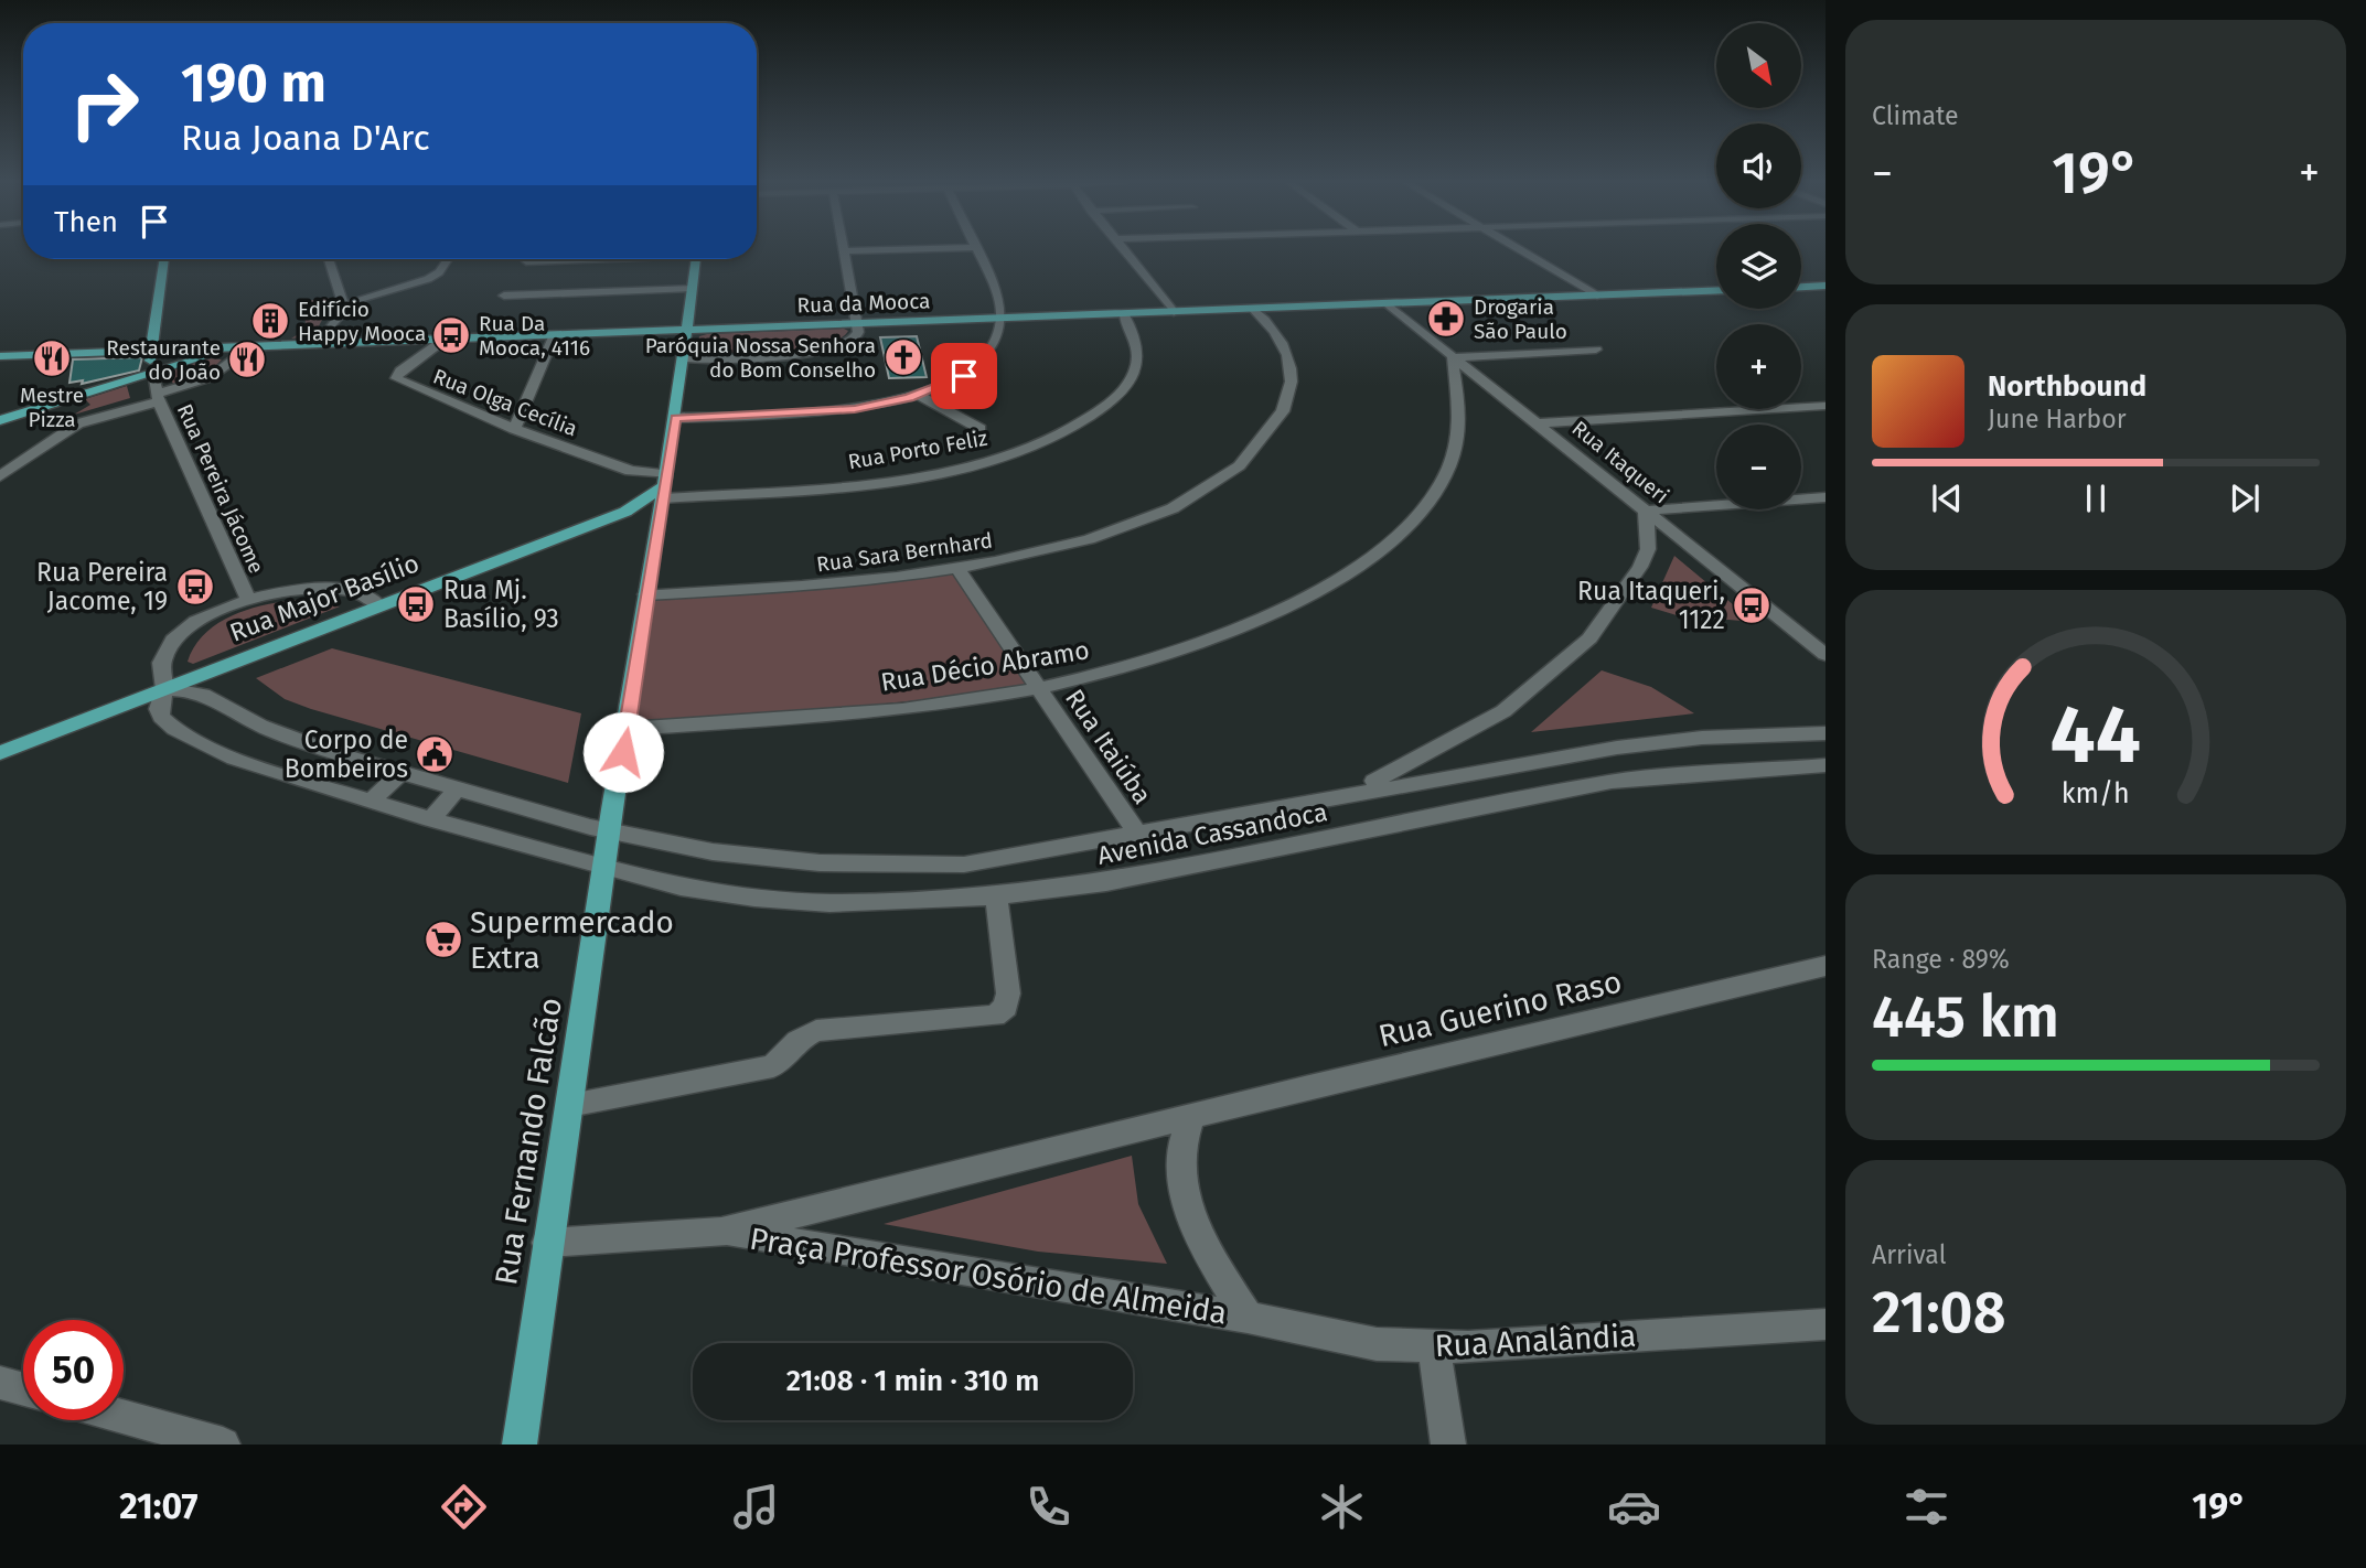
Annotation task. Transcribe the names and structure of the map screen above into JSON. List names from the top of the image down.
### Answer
{
  "streets": {
    "main road": [
      "Rua da Mooca",
      "Rua Pereira Jácome",
      "Rua Major Basílio",
      "Rua Fernando Falcão"
    ],
    "street": [
      "Rua Olga Cecília",
      "Rua Porto Feliz",
      "Rua Itaqueri",
      "Rua Sara Bernhard",
      "Rua Décio Abramo",
      "Rua Itaiúba",
      "Avenida Cassandoca",
      "Rua Guerino Raso",
      "Praça Professor Osório de Almeida",
      "Rua Analândia"
    ]
  },
  "crossings": [
    ["Rua da Mooca", "Rua Olga Cecília"],
    ["Rua da Mooca", "Rua Porto Feliz"],
    ["Rua da Mooca", "Rua Itaqueri"],
    ["Rua da Mooca", "Rua Pereira Jácome"],
    ["Rua da Mooca", "Rua Sara Bernhard"],
    ["Rua da Mooca", "Rua Fernando Falcão"],
    ["Rua Olga Cecília", "Rua Porto Feliz"],
    ["Rua Olga Cecília", "Rua Major Basílio"],
    ["Rua Olga Cecília", "Rua Fernando Falcão"],
    ["Rua Porto Feliz", "Rua Major Basílio"],
    ["Rua Porto Feliz", "Rua Fernando Falcão"],
    ["Rua Itaqueri", "Rua Décio Abramo"],
    ["Rua Sara Bernhard", "Rua Itaiúba"],
    ["Rua Sara Bernhard", "Rua Fernando Falcão"],
    ["Rua Major Basílio", "Avenida Cassandoca"],
    ["Rua Major Basílio", "Rua Fernando Falcão"],
    ["Rua Décio Abramo", "Rua Itaiúba"],
    ["Rua Décio Abramo", "Rua Fernando Falcão"],
    ["Rua Itaiúba", "Avenida Cassandoca"],
    ["Avenida Cassandoca", "Rua Fernando Falcão"],
    ["Rua Guerino Raso", "Praça Professor Osório de Almeida"],
    ["Rua Fernando Falcão", "Praça Professor Osório de Almeida"],
    ["Praça Professor Osório de Almeida", "Rua Analândia"]
  ],
  "places": {
    "pharmacy": ["Drogaria São Paulo"],
    "building": ["Edifício Happy Mooca"],
    "bus stop": [
      "Rua Da Mooca, 4116",
      "Rua Pereira Jacome, 19",
      "Rua Mj. Basílio, 93",
      "Rua Itaqueri, 1122"
    ],
    "church": ["Paróquia Nossa Senhora do Bom Conselho"],
    "restaurant": ["Mestre Pizza", "Restaurante do João"],
    "public building": ["Corpo de Bombeiros"],
    "supermarket": ["Supermercado Extra"]
  },
  "north": "bottom right",
  "page": {
    "tile": [
      "Climate",
      ["Range · 89%", "445 km"],
      ["Arrival", "21:08"]
    ],
    "map_buttons": ["+", "−"],
    "turn": ["190 m", "Rua Joana D'Arc"],
    "heat": ["−", "19°", "+"],
    "then": "Then",
    "song": ["Northbound", "June Harbor"],
    "limit": "50",
    "trip": "21:08 · 1 min · 310 m",
    "tabs": ["21:07", "19°"],
    "gauge": ["44", "km/h"]
  }
}
